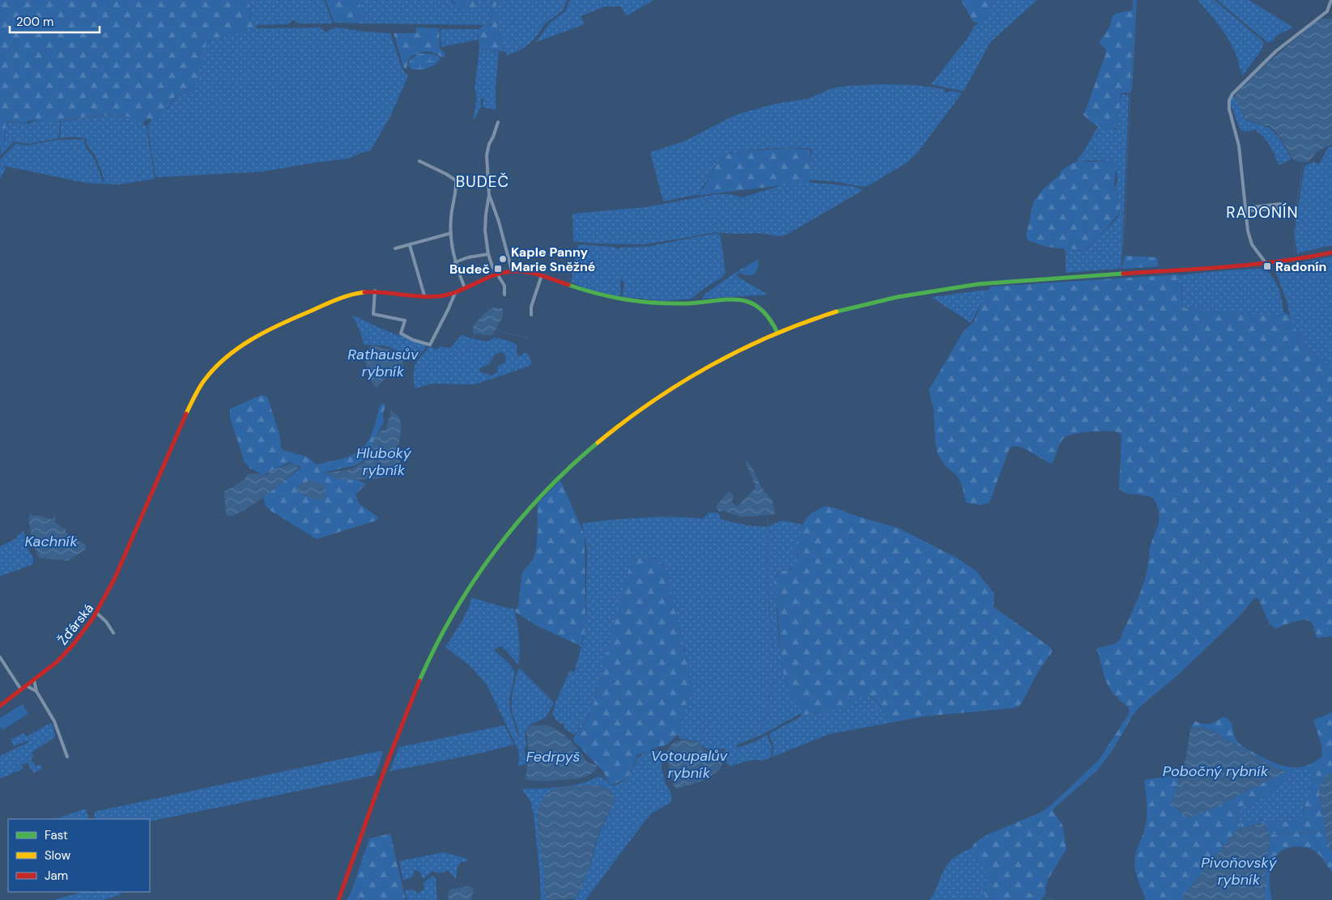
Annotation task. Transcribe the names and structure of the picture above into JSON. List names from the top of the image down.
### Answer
{
  "streets": {
    "main road": ["Žďárská"]
  },
  "districts": ["BUDEČ", "RADONÍN"],
  "water": [
    "Rathausův rybník",
    "Hluboký rybník",
    "Kachník",
    "Votoupalův rybník",
    "Fedrpyš",
    "Pobočný rybník",
    "Pivoňovský rybník"
  ],
  "places": {
    "other": ["Kaple Panny Marie Sněžné"],
    "transit": ["Radonín", "Budeč"]
  },
  "legend": ["Fast", "Slow", "Jam"],
  "scale_bar": "200 m"
}
